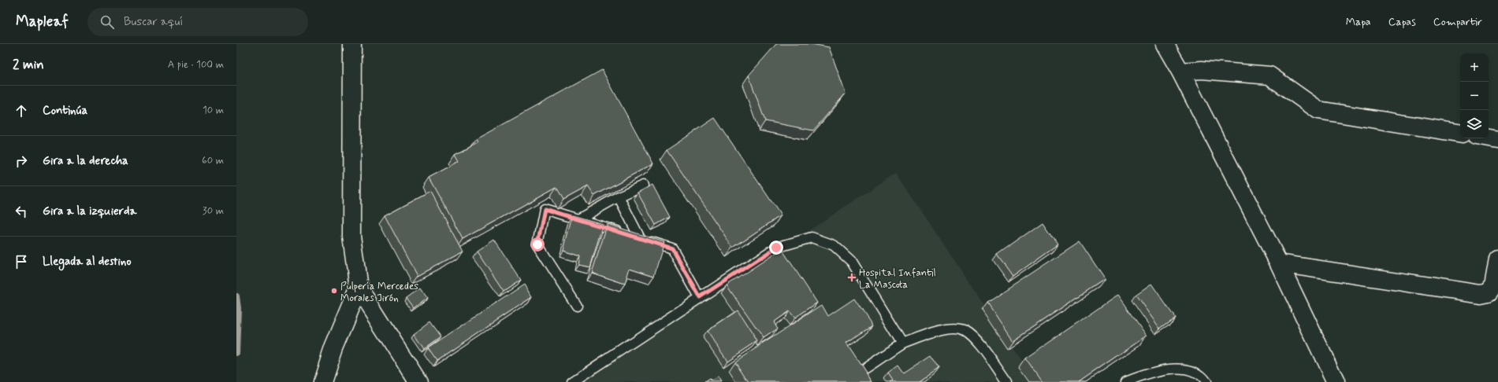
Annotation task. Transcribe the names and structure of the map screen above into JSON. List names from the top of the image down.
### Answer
{
  "places": {
    "health": ["Hospital Infantil La Mascota"],
    "other": ["Pulpería Mercedes Morales Jirón"]
  },
  "page": {
    "header": "Mapleaf",
    "search": "Buscar aquí",
    "nav": ["Mapa", "Capas", "Compartir"],
    "heading": ["2 min", "A pie · 100 m"],
    "map_buttons": ["+", "−"],
    "list": [
      ["Continúa", "10 m"],
      ["Gira a la derecha", "60 m"],
      ["Gira a la izquierda", "30 m"],
      "Llegada al destino"
    ]
  }
}
